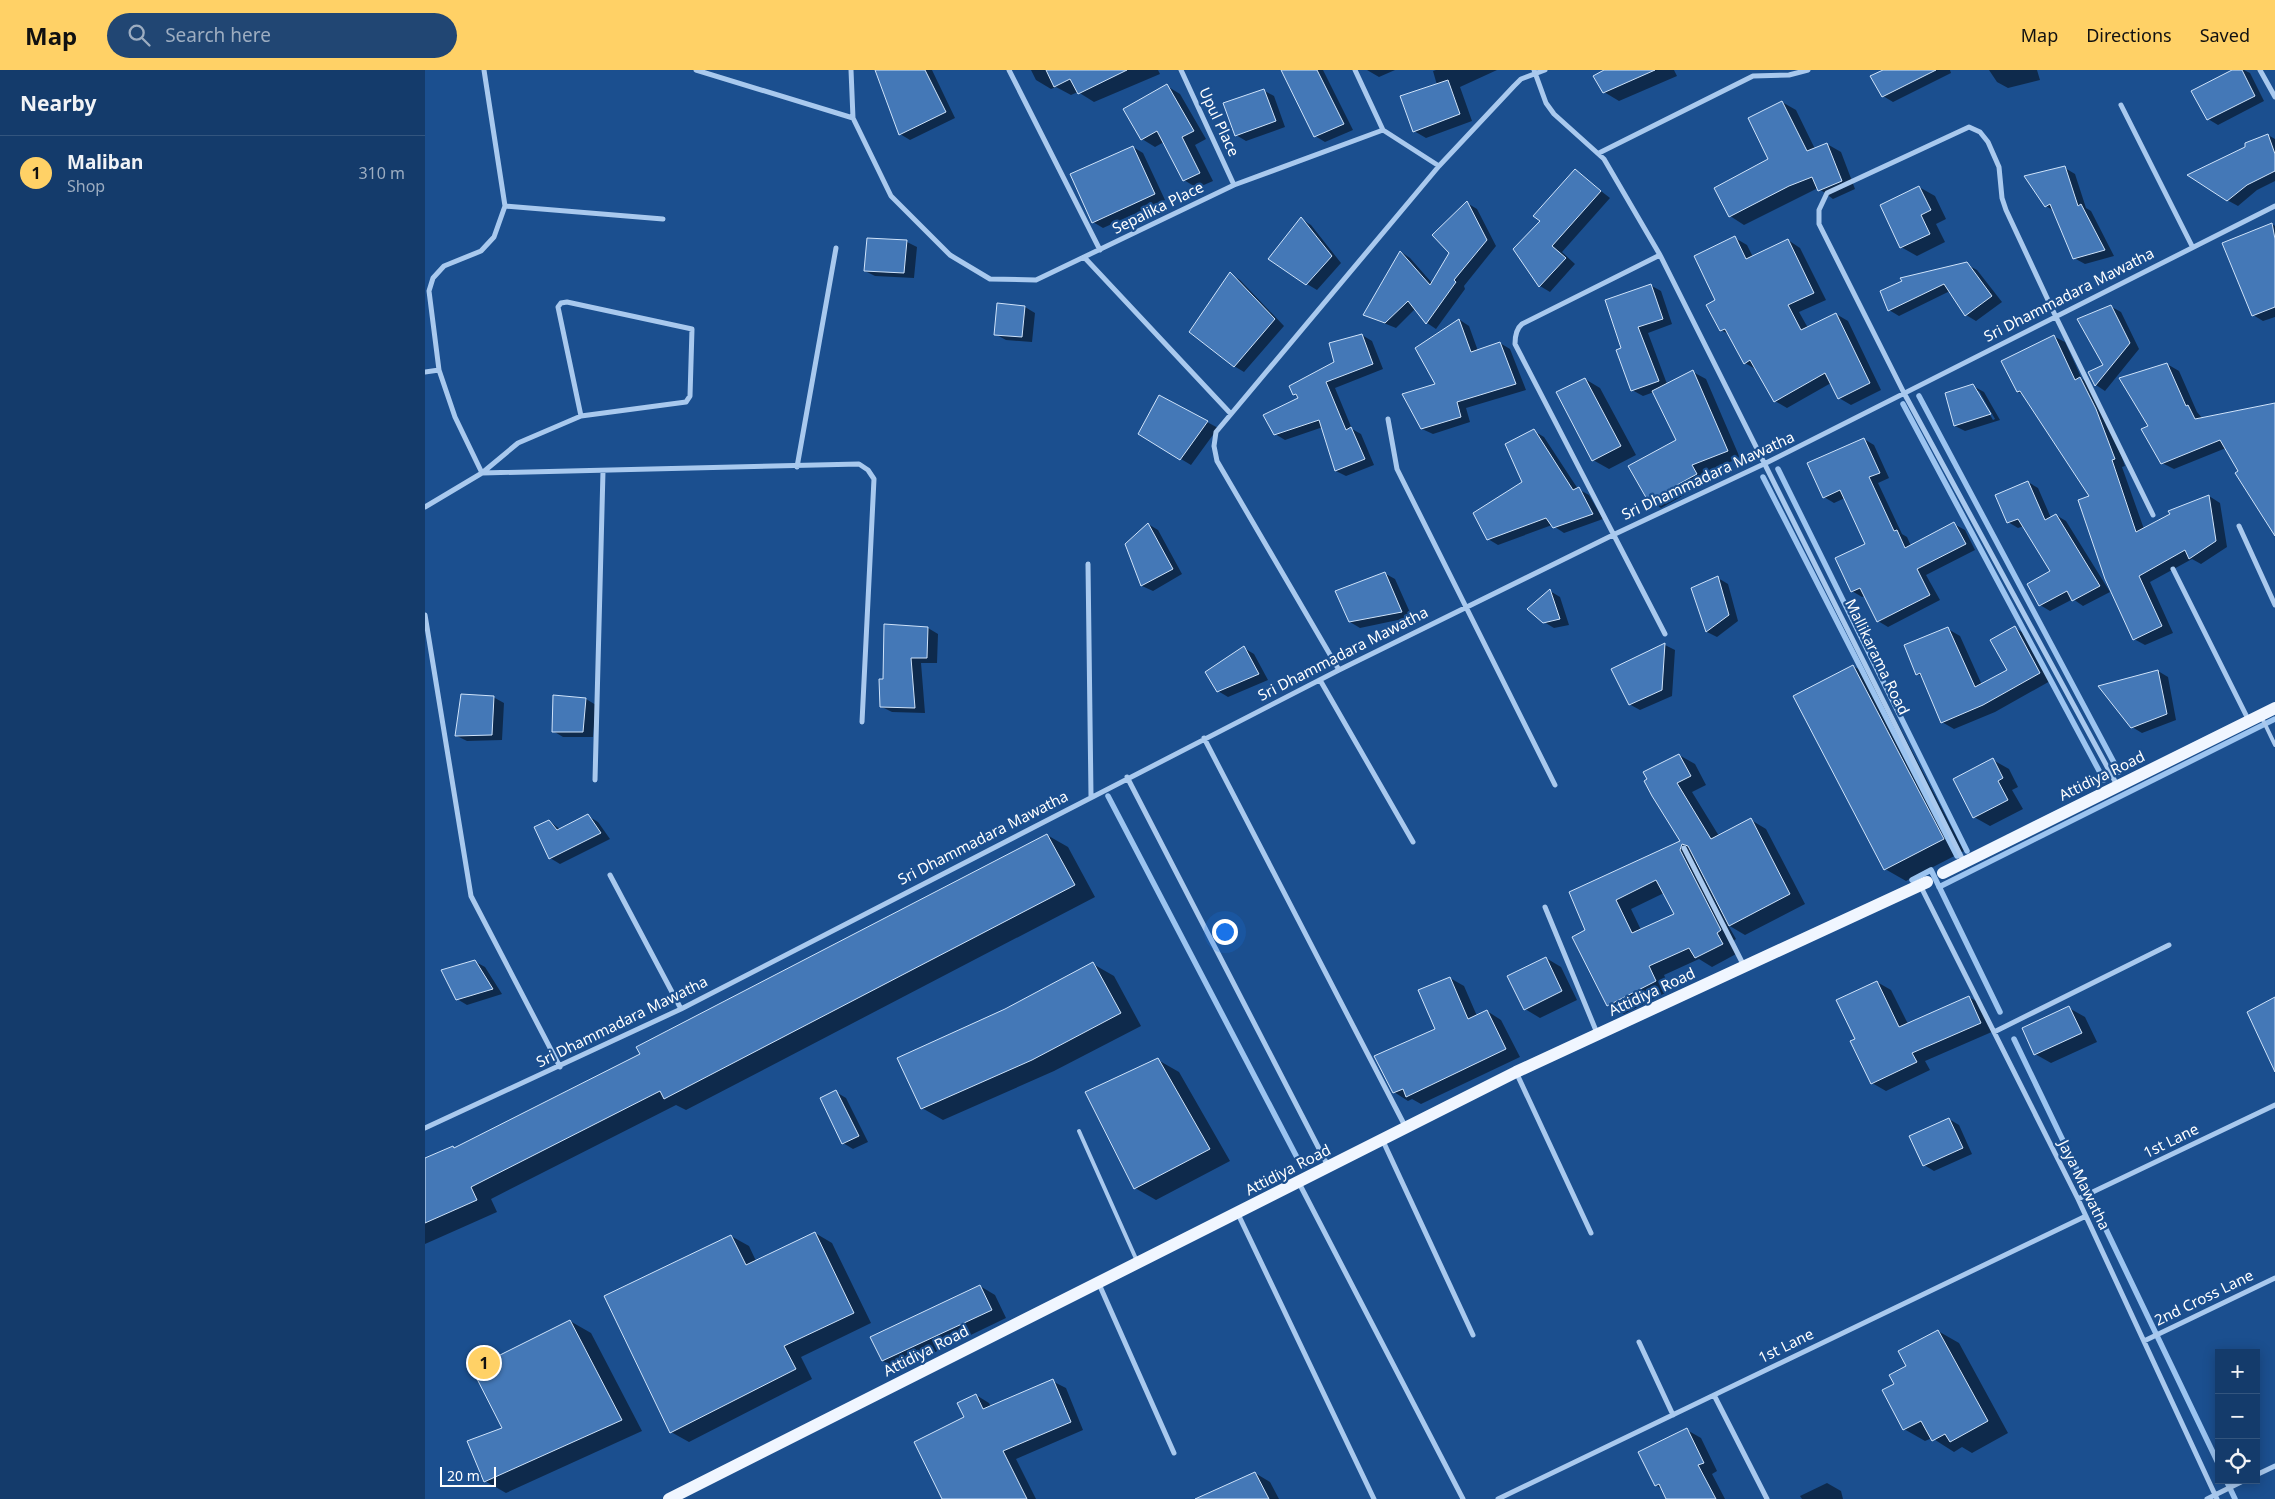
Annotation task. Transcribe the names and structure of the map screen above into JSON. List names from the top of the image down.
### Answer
{
  "streets": {
    "main road": ["Attidiya Road"],
    "street": [
      "Upul Place",
      "Sepalika Place",
      "Sri Dhammadara Mawatha",
      "Mallikarama Road",
      "1st Lane",
      "Jaya Mawatha",
      "2nd Cross Lane"
    ]
  },
  "crossings": [
    ["Upul Place", "Sepalika Place"],
    ["Sri Dhammadara Mawatha", "Mallikarama Road"],
    ["Mallikarama Road", "Attidiya Road"],
    ["Attidiya Road", "Jaya Mawatha"],
    ["1st Lane", "Jaya Mawatha"],
    ["Jaya Mawatha", "2nd Cross Lane"]
  ],
  "scale_bar": "20 m",
  "page": {
    "header": "Map",
    "search": "Search here",
    "nav": ["Map", "Directions", "Saved"],
    "heading": "Nearby",
    "list": [
      {
        "mark": "1",
        "name": "Maliban",
        "note": "Shop",
        "value": "310 m"
      }
    ],
    "pins": "1",
    "map_buttons": ["+", "−"],
    "scale": "20 m"
  }
}
